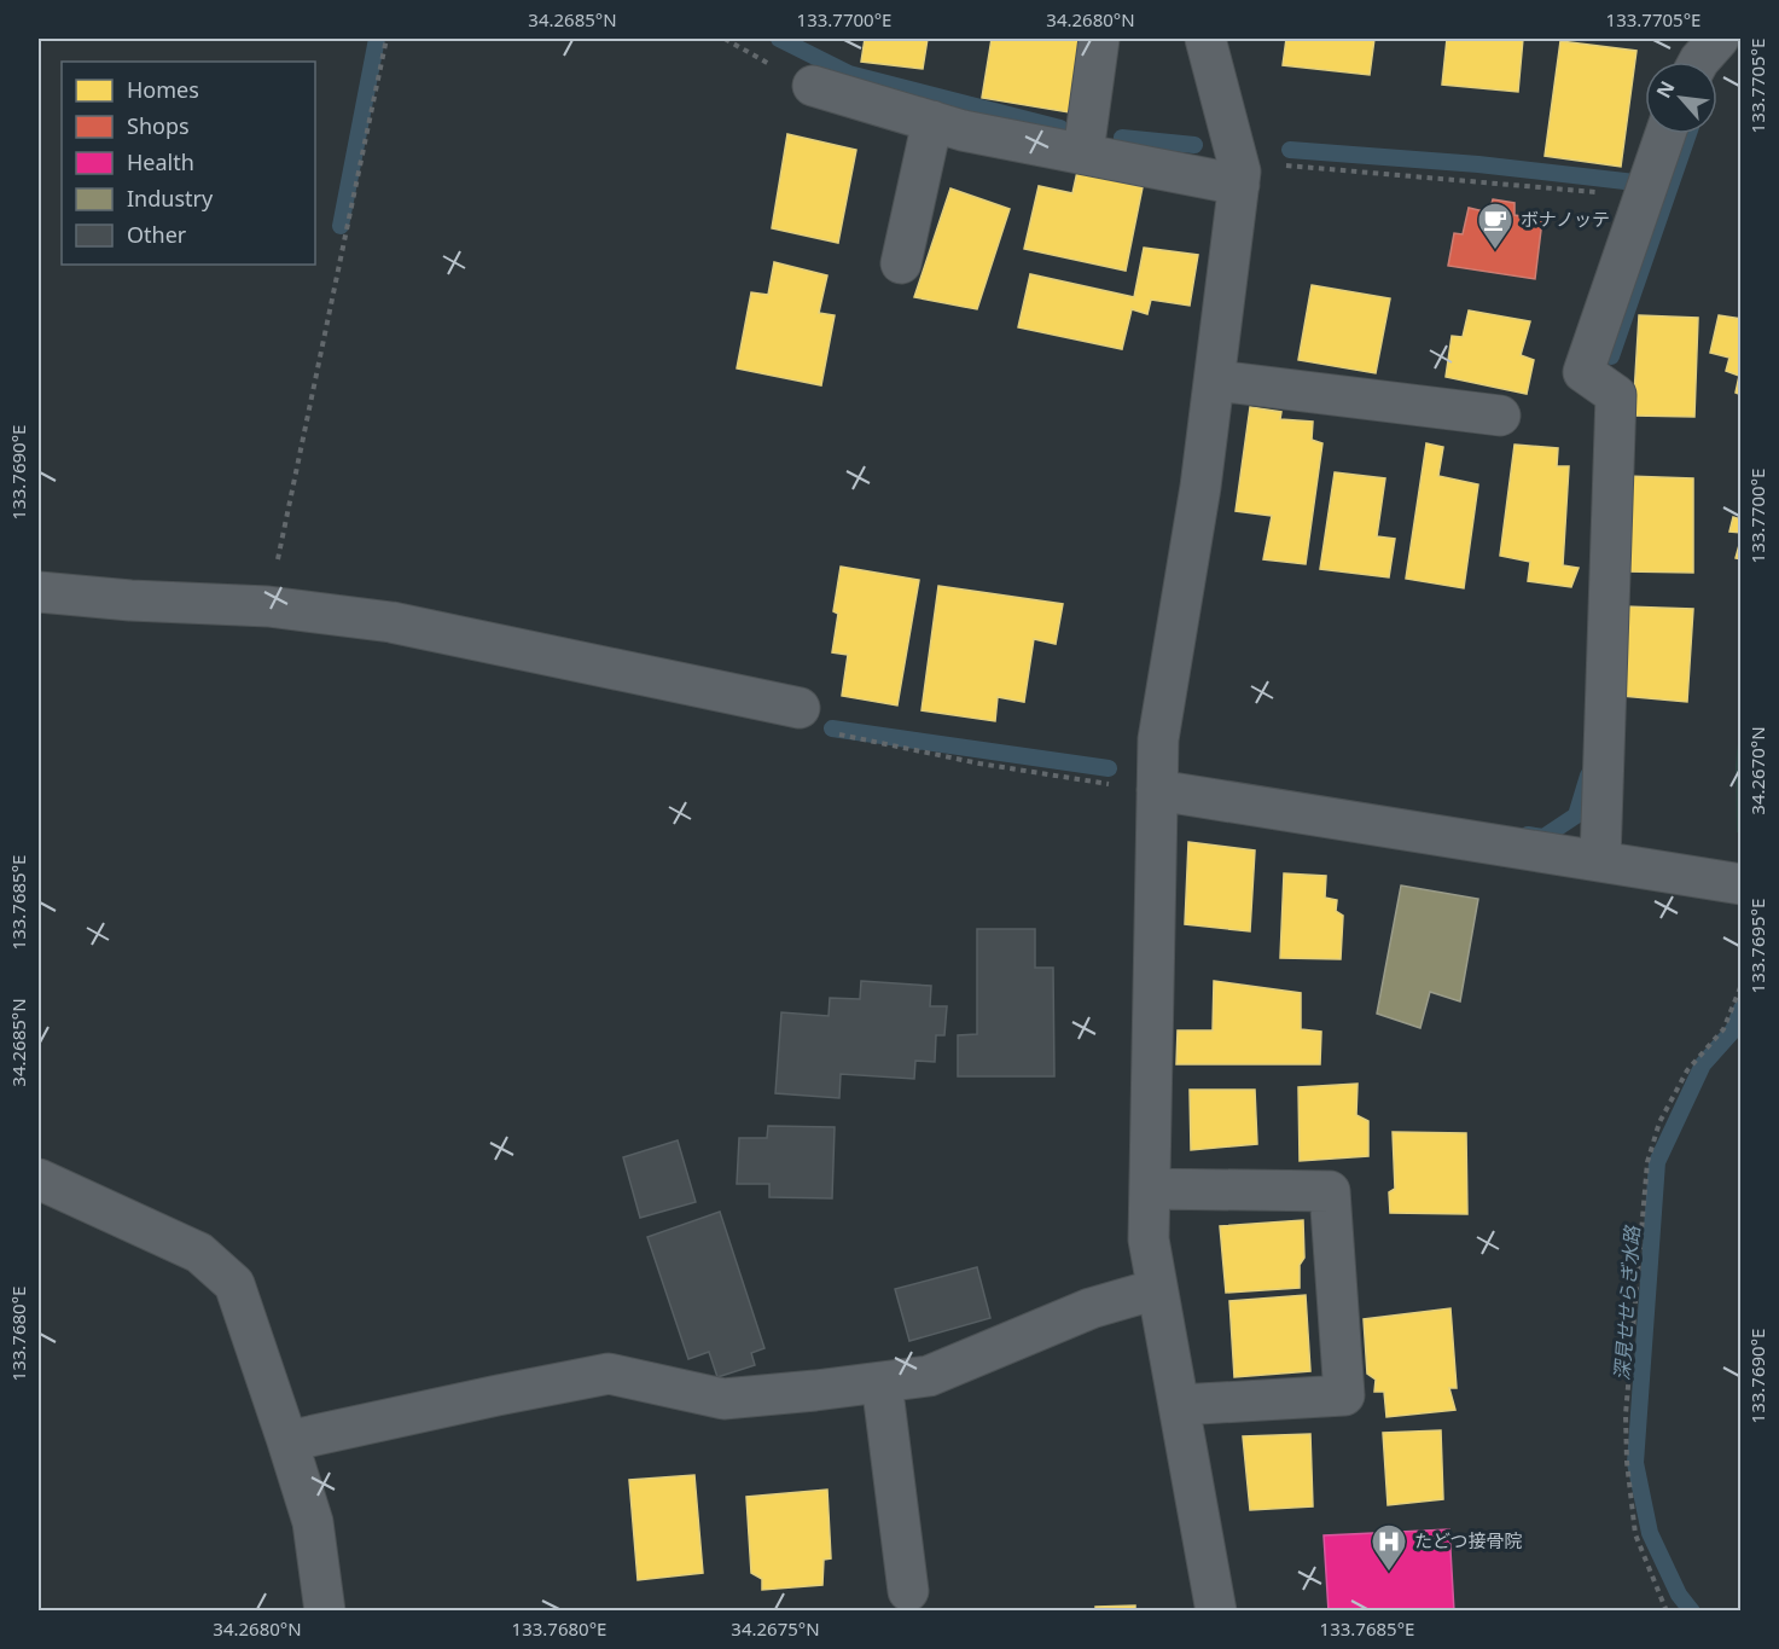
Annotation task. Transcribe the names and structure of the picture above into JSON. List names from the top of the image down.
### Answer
{
  "water": ["深見せせらぎ水路"],
  "places": {
    "cafe": ["ボナノッテ"],
    "hospital": ["たどつ接骨院"]
  },
  "legend": [
    "Homes",
    "Shops",
    "Health",
    "Industry",
    "Other"
  ],
  "north": "top left",
  "coordinates": [
    "34.2685°N",
    "133.7700°E",
    "34.2680°N",
    "133.7705°E",
    "133.7690°E",
    "34.2670°N",
    "133.7685°E",
    "133.7695°E",
    "133.7680°E",
    "34.2675°N"
  ]
}
